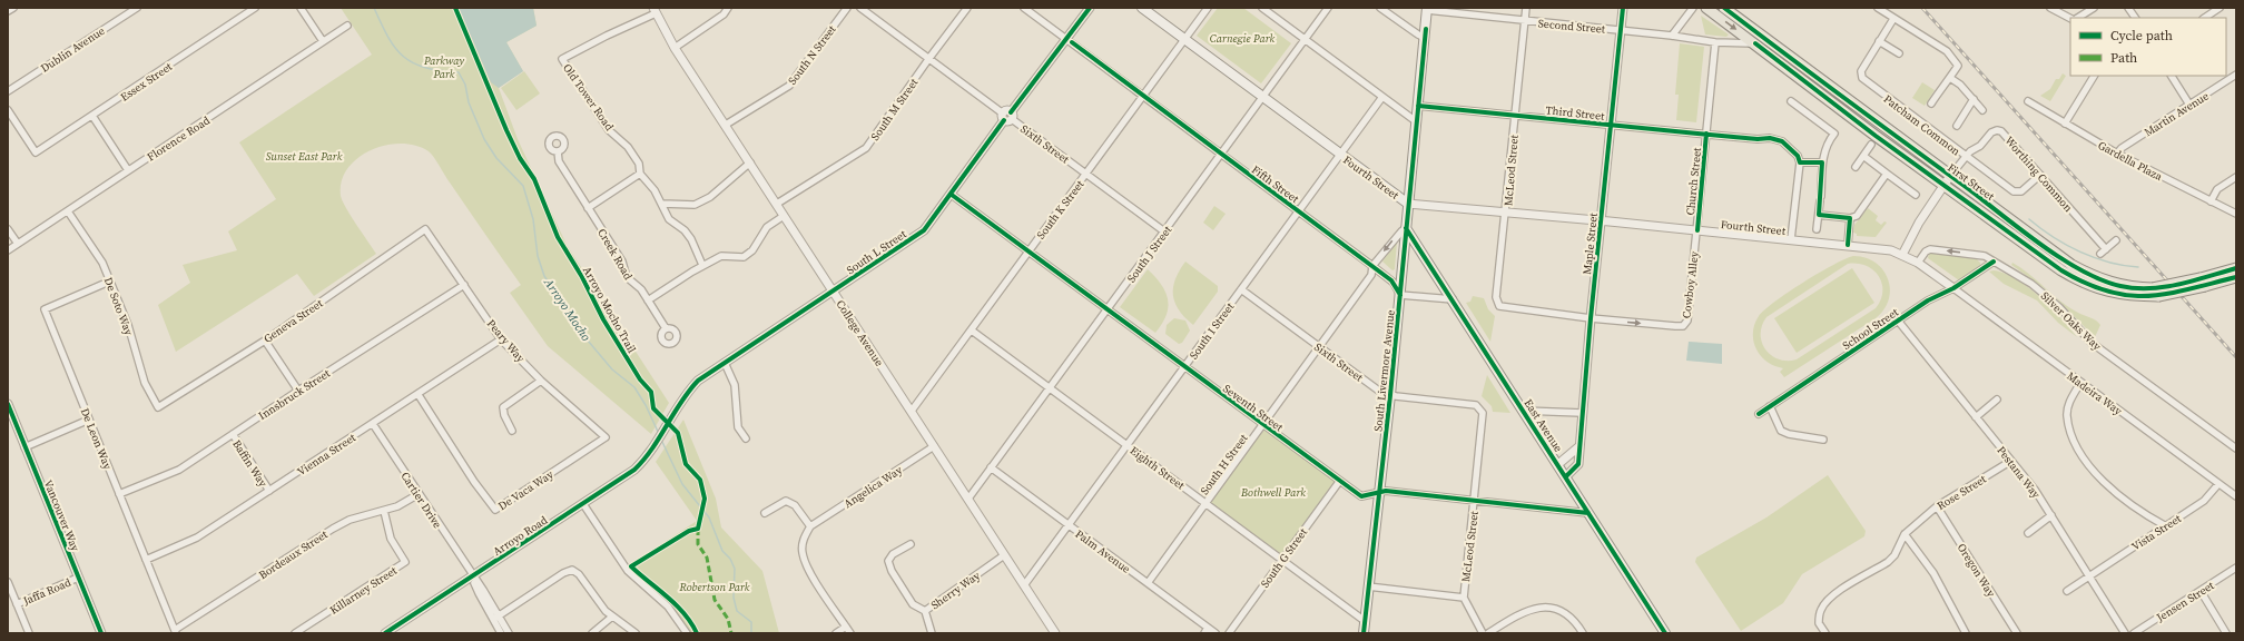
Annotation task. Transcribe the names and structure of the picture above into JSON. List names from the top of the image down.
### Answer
{
  "streets": {
    "main road": [
      "Fourth Street",
      "First Street",
      "South Livermore Avenue",
      "East Avenue"
    ],
    "street": [
      "Second Street",
      "Dublin Avenue",
      "South N Street",
      "Essex Street",
      "Old Tower Road",
      "South M Street",
      "Third Street",
      "Martin Avenue",
      "Patcham Common",
      "Florence Road",
      "Sixth Street",
      "Gardella Plaza",
      "McLeod Street",
      "Worthing Common",
      "Church Street",
      "Fifth Street",
      "South K Street",
      "Maple Street",
      "South L Street",
      "Creek Road",
      "South J Street",
      "Cowboy Alley",
      "De Soto Way",
      "Geneva Street",
      "Silver Oaks Way",
      "School Street",
      "South I Street",
      "College Avenue",
      "Peary Way",
      "Madeira Way",
      "Innsbruck Street",
      "Seventh Street",
      "De Leon Way",
      "Vienna Street",
      "Baffin Way",
      "South H Street",
      "Eighth Street",
      "Pestana Way",
      "Angelica Way",
      "De Vaca Way",
      "Rose Street",
      "Cartier Drive",
      "Vancouver Way",
      "Vista Street",
      "Arroyo Road",
      "Palm Avenue",
      "Bordeaux Street",
      "South G Street",
      "Oregon Way",
      "Killarney Street",
      "Sherry Way",
      "Jaffa Road",
      "Jensen Street"
    ],
    "cycle path": ["Arroyo Mocho Trail"]
  },
  "crossings": [
    ["Second Street", "McLeod Street"],
    ["Second Street", "Church Street"],
    ["Second Street", "First Street"],
    ["Second Street", "Maple Street"],
    ["Second Street", "South Livermore Avenue"],
    ["South N Street", "College Avenue"],
    ["Old Tower Road", "College Avenue"],
    ["South M Street", "Sixth Street"],
    ["South M Street", "College Avenue"],
    ["Third Street", "McLeod Street"],
    ["Third Street", "Church Street"],
    ["Third Street", "Maple Street"],
    ["Third Street", "South Livermore Avenue"],
    ["Martin Avenue", "Gardella Plaza"],
    ["Patcham Common", "Worthing Common"],
    ["Florence Road", "De Soto Way"],
    ["Sixth Street", "McLeod Street"],
    ["Sixth Street", "South K Street"],
    ["Sixth Street", "South L Street"],
    ["Sixth Street", "South J Street"],
    ["Sixth Street", "South I Street"],
    ["Sixth Street", "South Livermore Avenue"],
    ["Sixth Street", "South H Street"],
    ["McLeod Street", "Fourth Street"],
    ["McLeod Street", "Maple Street"],
    ["McLeod Street", "Cowboy Alley"],
    ["McLeod Street", "Seventh Street"],
    ["Worthing Common", "First Street"],
    ["Fourth Street", "Church Street"],
    ["Fourth Street", "South K Street"],
    ["Fourth Street", "Maple Street"],
    ["Fourth Street", "South J Street"],
    ["Fourth Street", "Cowboy Alley"],
    ["Fourth Street", "Silver Oaks Way"],
    ["Fourth Street", "School Street"],
    ["Fourth Street", "South I Street"],
    ["Fourth Street", "South Livermore Avenue"],
    ["Fourth Street", "Madeira Way"],
    ["Church Street", "Cowboy Alley"],
    ["Fifth Street", "South K Street"],
    ["Fifth Street", "South L Street"],
    ["Fifth Street", "South J Street"],
    ["Fifth Street", "South I Street"],
    ["Fifth Street", "South Livermore Avenue"],
    ["Fifth Street", "South H Street"],
    ["South K Street", "College Avenue"],
    ["South K Street", "Seventh Street"],
    ["South K Street", "Eighth Street"],
    ["Maple Street", "Cowboy Alley"],
    ["Maple Street", "East Avenue"],
    ["South L Street", "College Avenue"],
    ["South L Street", "Seventh Street"],
    ["South L Street", "Arroyo Road"],
    ["South J Street", "College Avenue"],
    ["South J Street", "Seventh Street"],
    ["South J Street", "Eighth Street"],
    ["South J Street", "Palm Avenue"],
    ["De Soto Way", "Geneva Street"],
    ["De Soto Way", "De Leon Way"],
    ["Geneva Street", "Peary Way"],
    ["Silver Oaks Way", "School Street"],
    ["School Street", "Madeira Way"],
    ["School Street", "Pestana Way"],
    ["South I Street", "College Avenue"],
    ["South I Street", "Seventh Street"],
    ["South I Street", "Eighth Street"],
    ["South I Street", "Palm Avenue"],
    ["College Avenue", "Angelica Way"],
    ["College Avenue", "Sherry Way"],
    ["Peary Way", "Innsbruck Street"],
    ["Peary Way", "Vienna Street"],
    ["Peary Way", "De Vaca Way"],
    ["South Livermore Avenue", "Seventh Street"],
    ["South Livermore Avenue", "East Avenue"],
    ["South Livermore Avenue", "South H Street"],
    ["South Livermore Avenue", "Eighth Street"],
    ["Madeira Way", "Vista Street"],
    ["Innsbruck Street", "De Leon Way"],
    ["Innsbruck Street", "Baffin Way"],
    ["Seventh Street", "East Avenue"],
    ["Seventh Street", "South H Street"],
    ["Seventh Street", "South G Street"],
    ["East Avenue", "South H Street"],
    ["De Leon Way", "Vienna Street"],
    ["De Leon Way", "Bordeaux Street"],
    ["Vienna Street", "Baffin Way"],
    ["Vienna Street", "De Vaca Way"],
    ["Vienna Street", "Cartier Drive"],
    ["South H Street", "Eighth Street"],
    ["South H Street", "Palm Avenue"],
    ["Eighth Street", "South G Street"],
    ["Pestana Way", "Rose Street"],
    ["Pestana Way", "Vista Street"],
    ["Rose Street", "Oregon Way"],
    ["Cartier Drive", "Arroyo Road"],
    ["Cartier Drive", "Bordeaux Street"],
    ["Vancouver Way", "Jaffa Road"],
    ["Bordeaux Street", "Killarney Street"]
  ],
  "water": ["Arroyo Mocho"],
  "parks": [
    "Carnegie Park",
    "Parkway Park",
    "Sunset East Park",
    "Bothwell Park",
    "Robertson Park"
  ],
  "legend": ["Cycle path", "Path"]
}
